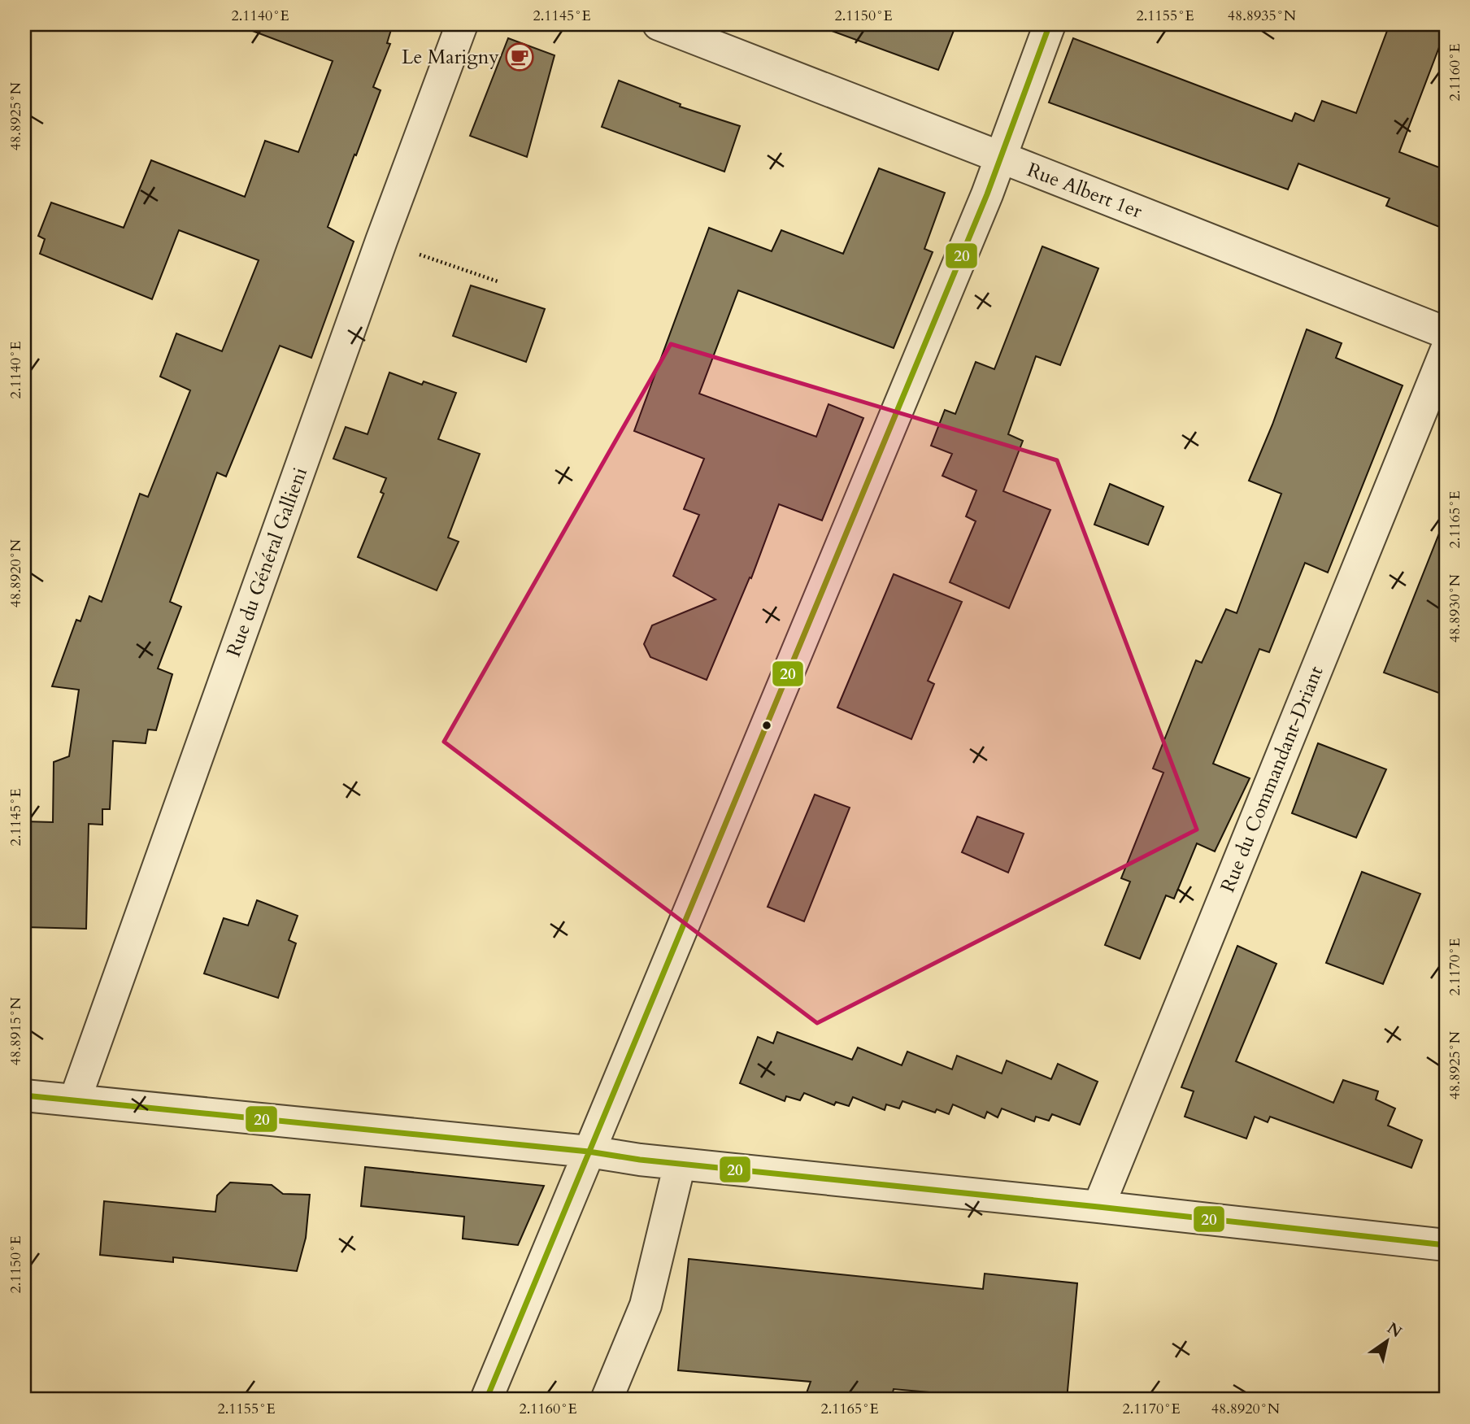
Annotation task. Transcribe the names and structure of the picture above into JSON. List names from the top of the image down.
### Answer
{
  "streets": {
    "street": ["Rue Albert 1er", "Rue du Général Gallieni", "Rue du Commandant-Driant"]
  },
  "places": {
    "cafe": ["Le Marigny"]
  },
  "lines": ["transit line 20"],
  "north": "top right",
  "coordinates": [
    "2.1140°E",
    "2.1145°E",
    "2.1150°E",
    "2.1155°E",
    "48.8935°N",
    "2.1160°E",
    "48.8925°N",
    "2.1165°E",
    "48.8920°N",
    "48.8930°N",
    "2.1170°E",
    "48.8915°N"
  ]
}
